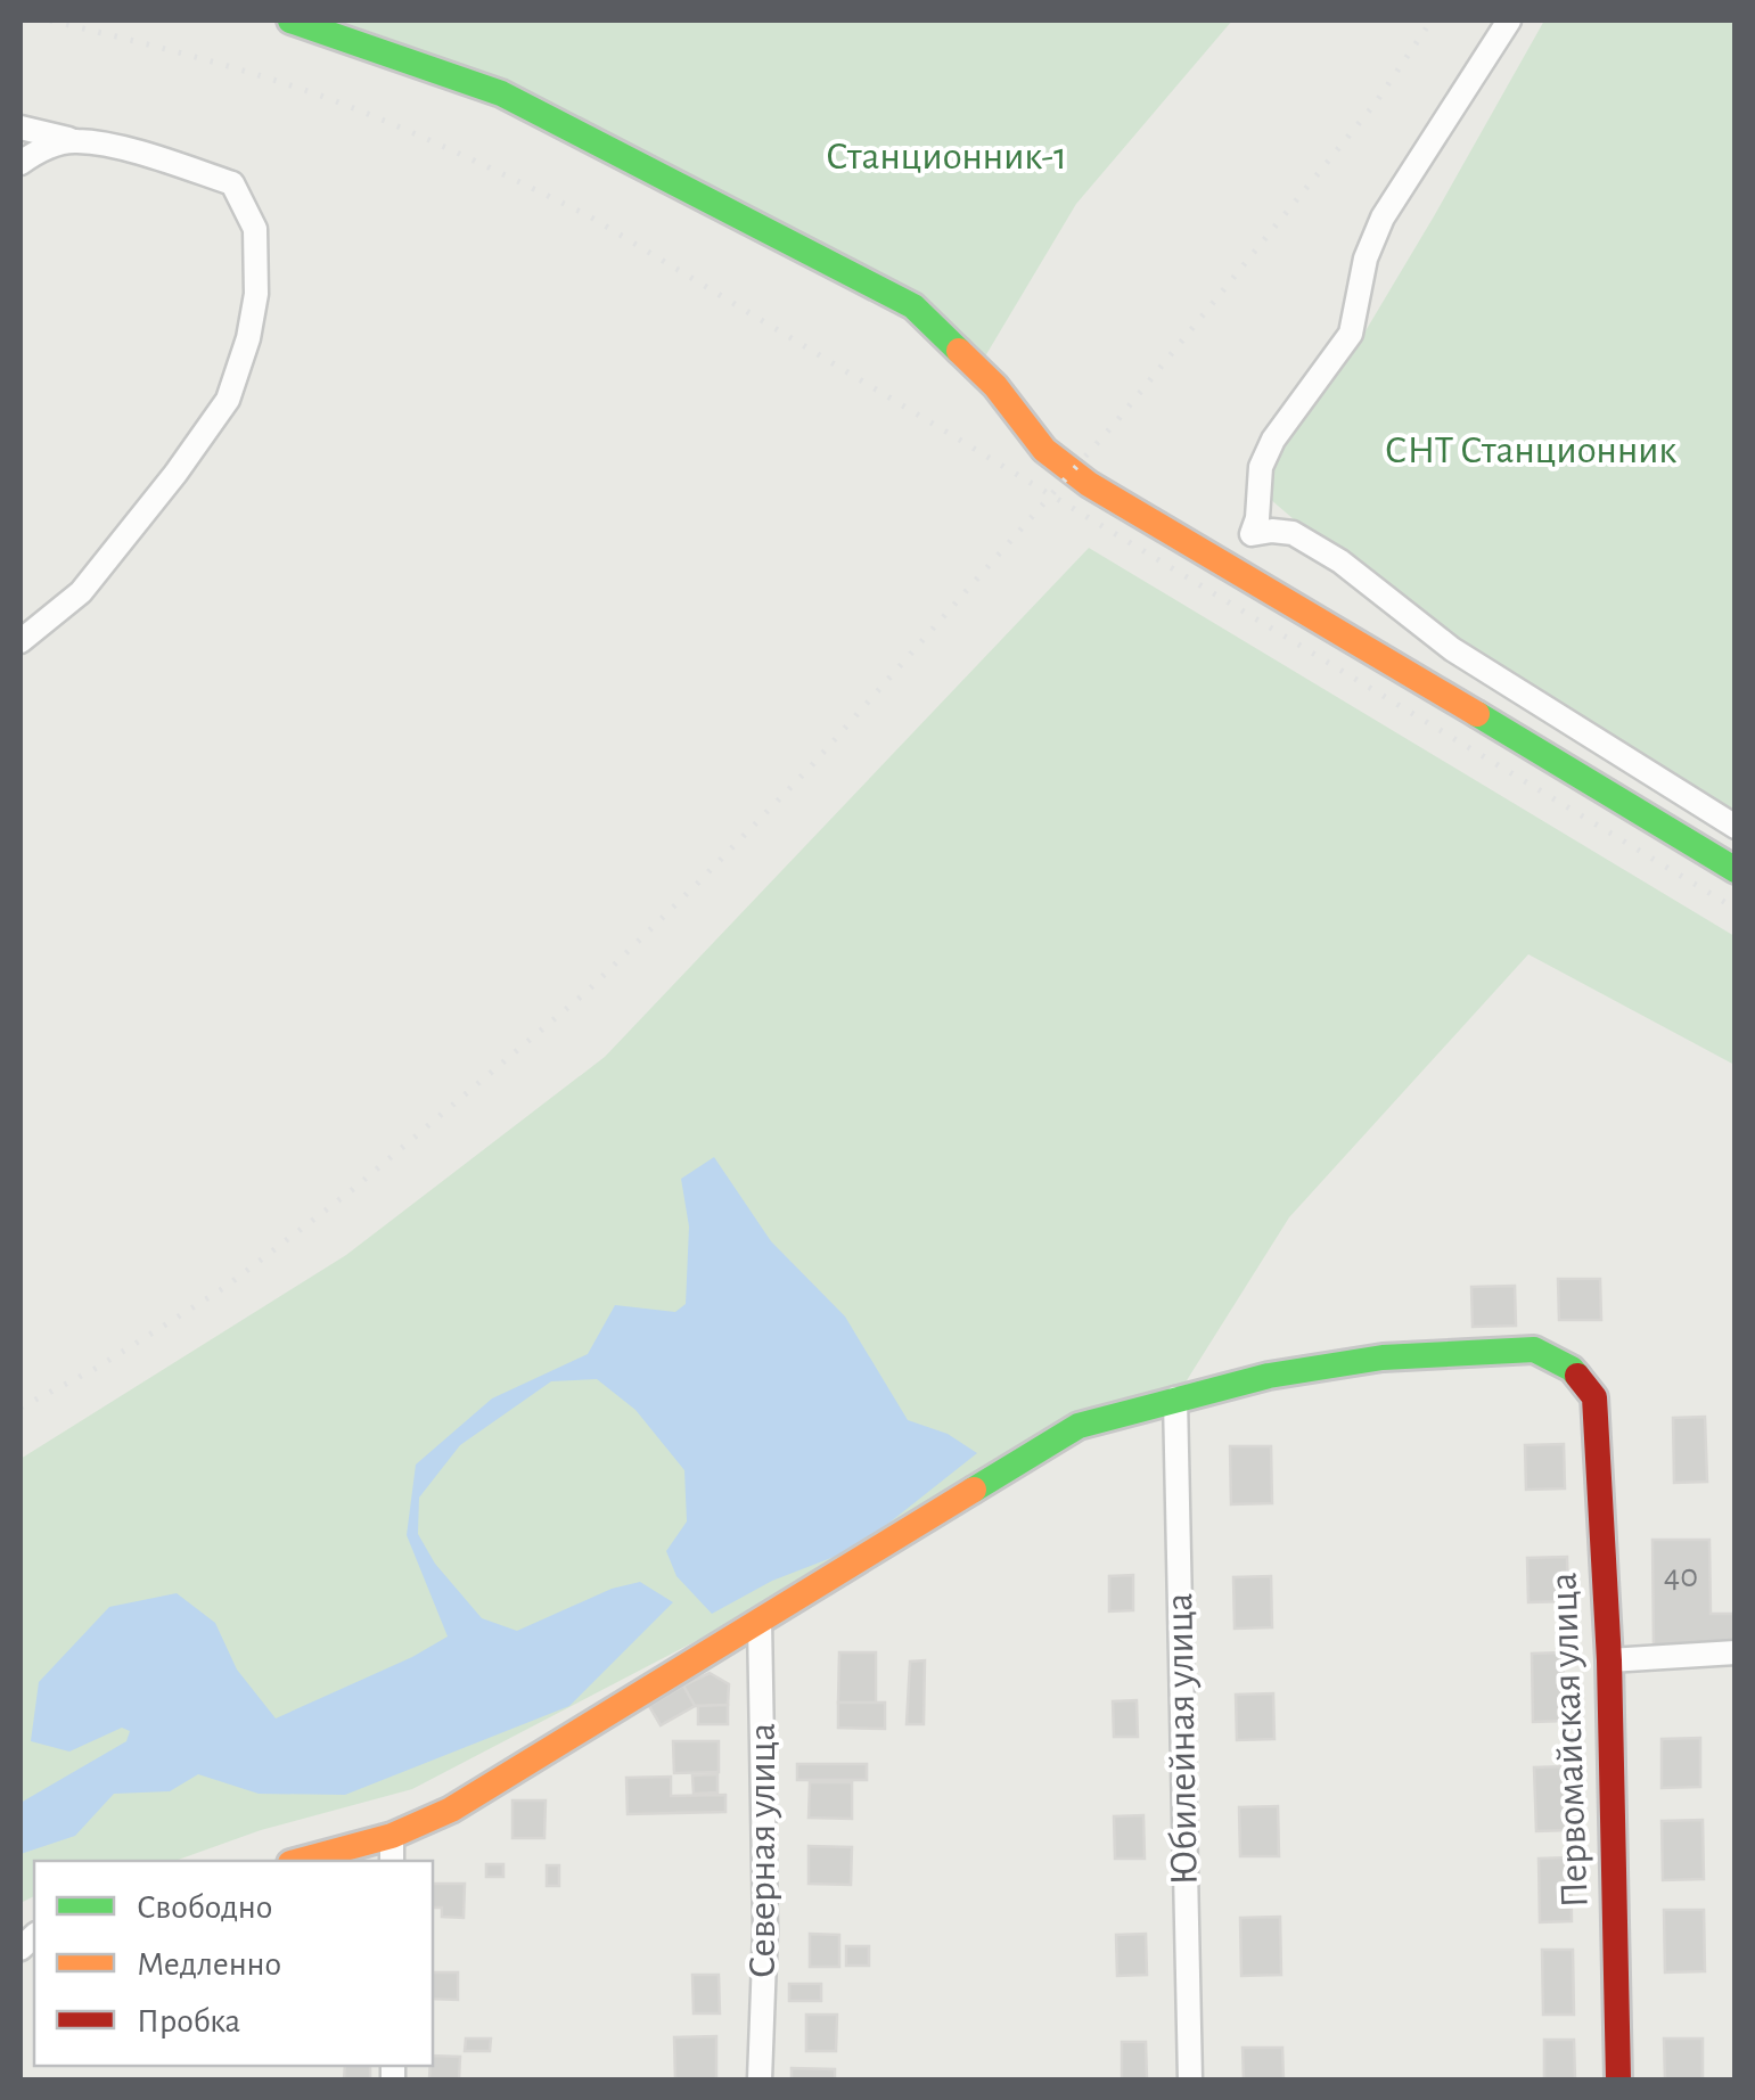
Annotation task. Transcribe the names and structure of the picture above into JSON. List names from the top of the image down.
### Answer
{
  "streets": {
    "street": ["Юбилейная улица", "Первомайская улица", "Северная улица"]
  },
  "crossings": [
    ["Юбилейная улица", "Первомайская улица"]
  ],
  "parks": ["Станционник-1", "СНТ Станционник"],
  "house_numbers": ["40"],
  "legend": ["Свободно", "Медленно", "Пробка"]
}
